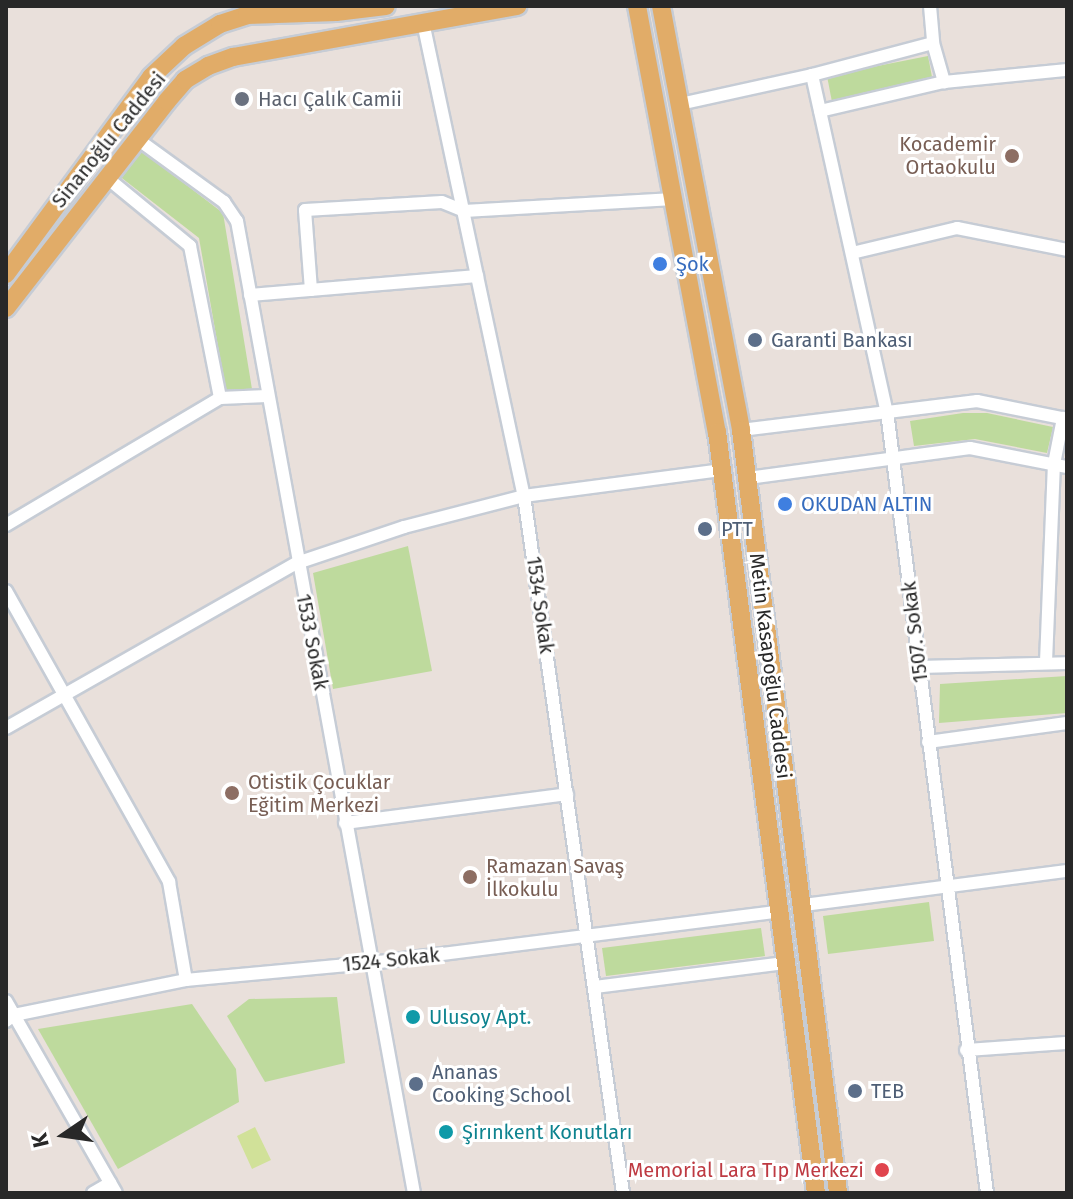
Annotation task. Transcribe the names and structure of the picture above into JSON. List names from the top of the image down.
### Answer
{
  "streets": {
    "main road": ["Si̇nanoğlu Caddesi", "Metin Kasapoğlu Caddesi"],
    "street": [
      "1534 Sokak",
      "1507. Sokak",
      "1533 Sokak",
      "1524 Sokak"
    ]
  },
  "crossings": [
    ["Si̇nanoğlu Caddesi", "1534 Sokak"],
    ["Si̇nanoğlu Caddesi", "1533 Sokak"],
    ["1534 Sokak", "1524 Sokak"],
    ["1533 Sokak", "1524 Sokak"],
    ["Metin Kasapoğlu Caddesi", "1524 Sokak"]
  ],
  "places": [
    "Hacı Çalık Camii",
    "Kocademir Ortaokulu",
    "Şok",
    "Garanti Bankası",
    "OKUDAN ALTIN",
    "PTT",
    "Otistik Çocuklar Eğitim Merkezi",
    "Ramazan Savaş İlkokulu",
    "Ulusoy Apt.",
    "Ananas Cooking School",
    "TEB",
    "Şirınkent Konutları",
    "Memorial Lara Tıp Merkezi"
  ],
  "north": "left"
}
